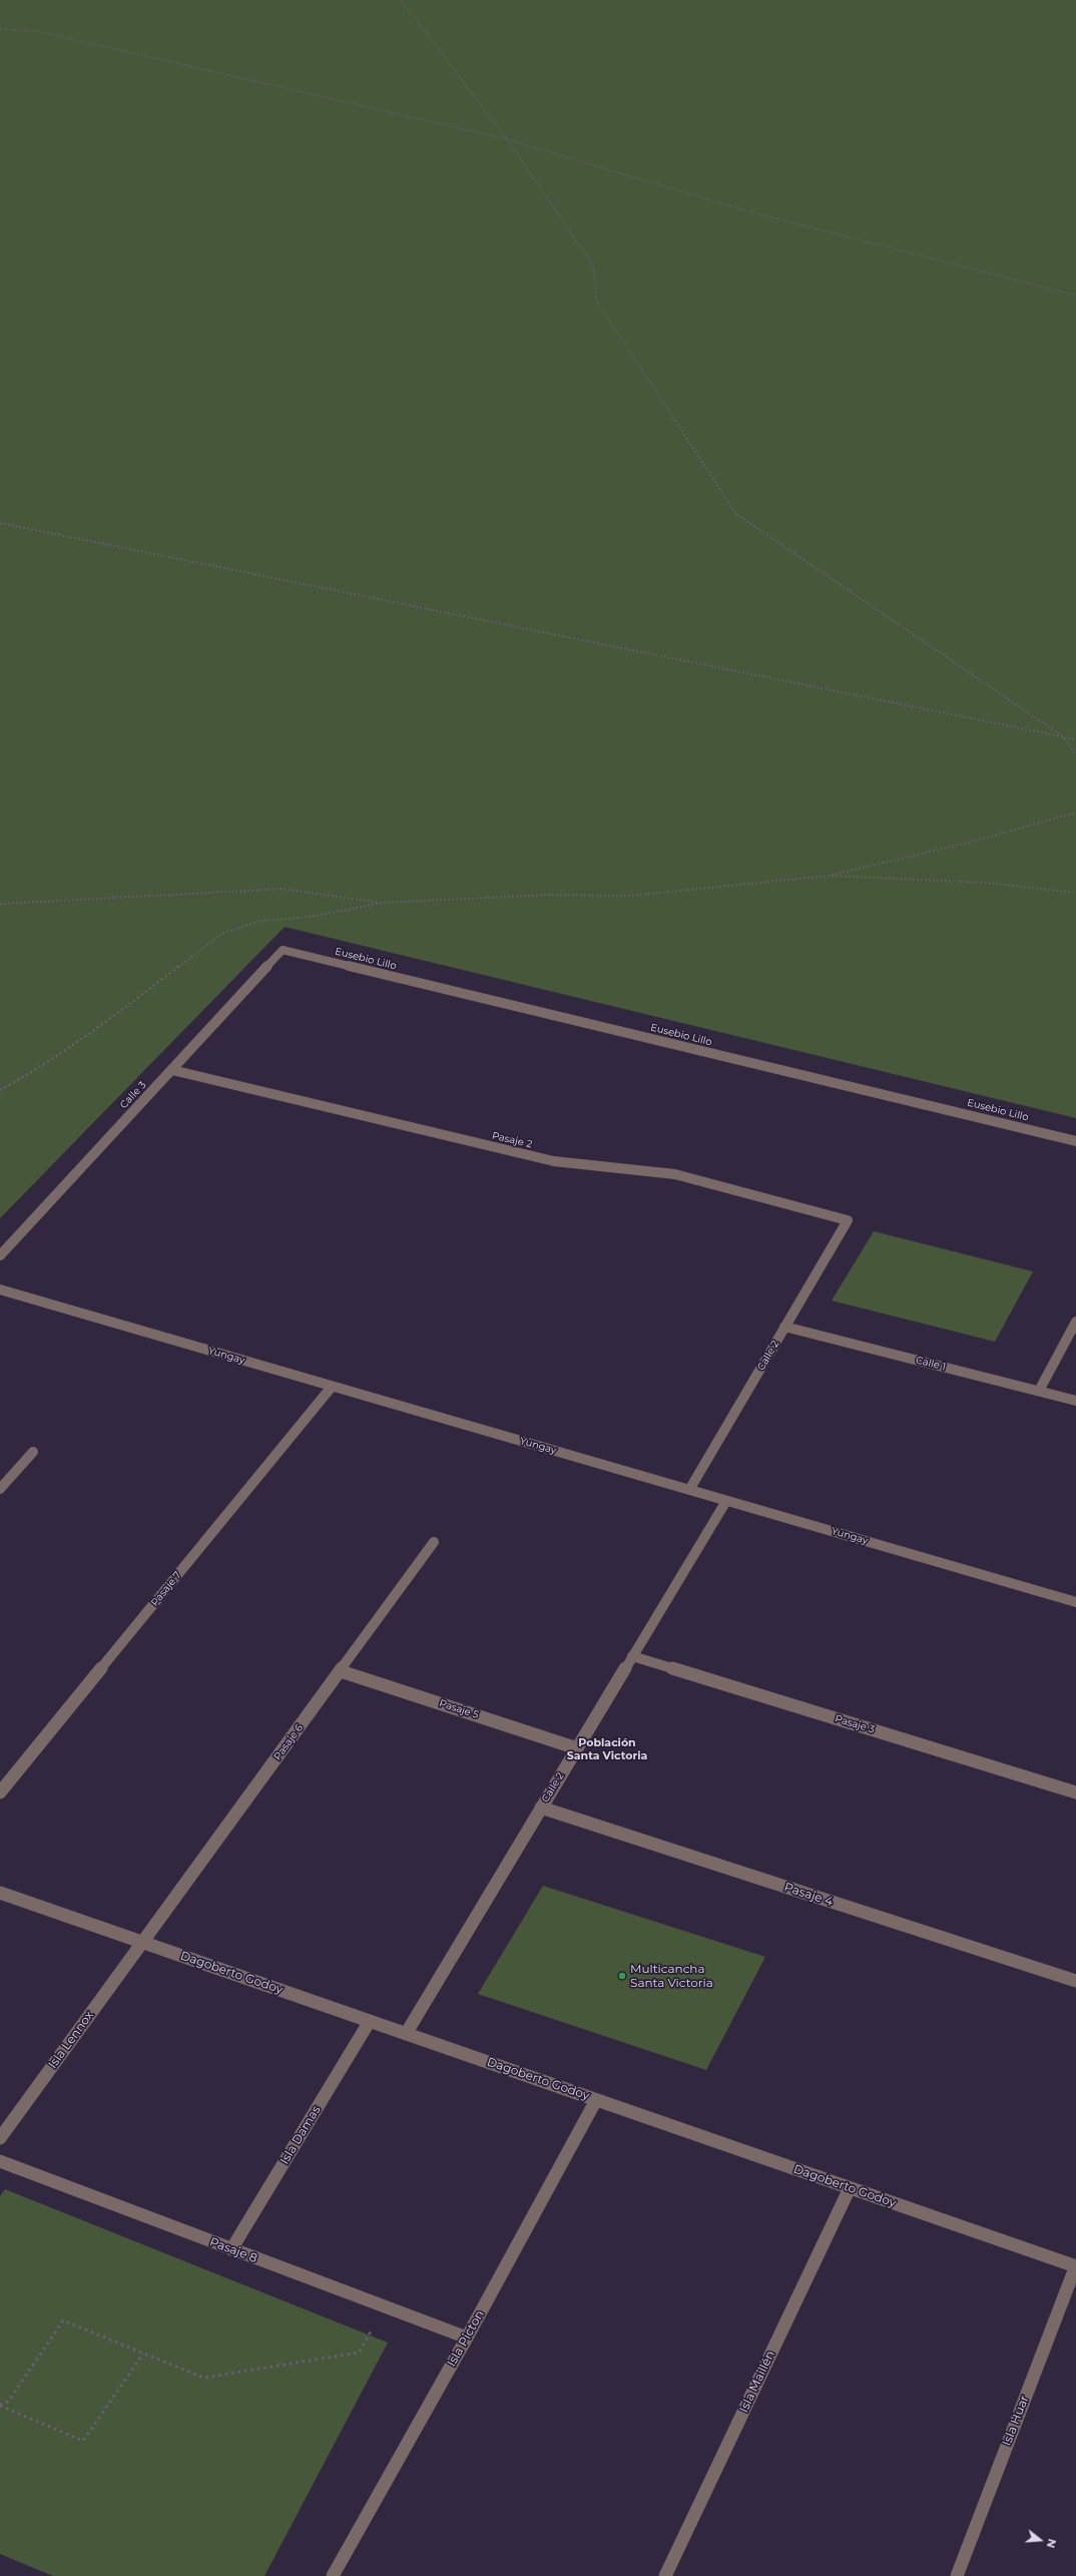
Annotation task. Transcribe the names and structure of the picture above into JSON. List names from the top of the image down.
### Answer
{
  "streets": {
    "street": [
      "Eusebio Lillo",
      "Calle 3",
      "Pasaje 2",
      "Yungay",
      "Calle 2",
      "Calle 1",
      "Pasaje 7",
      "Pasaje 5",
      "Pasaje 3",
      "Pasaje 6",
      "Pasaje 4",
      "Dagoberto Godoy",
      "Isla Lennox",
      "Isla Damas",
      "Pasaje 8",
      "Isla Picton",
      "Isla Maillén",
      "Isla Huar"
    ]
  },
  "crossings": [
    ["Eusebio Lillo", "Calle 3"],
    ["Calle 3", "Pasaje 2"],
    ["Pasaje 2", "Calle 2"],
    ["Yungay", "Calle 2"],
    ["Yungay", "Pasaje 7"],
    ["Calle 2", "Calle 1"],
    ["Calle 2", "Pasaje 5"],
    ["Calle 2", "Pasaje 3"],
    ["Calle 2", "Pasaje 4"],
    ["Calle 2", "Dagoberto Godoy"],
    ["Pasaje 5", "Pasaje 6"],
    ["Pasaje 6", "Dagoberto Godoy"],
    ["Pasaje 6", "Isla Lennox"],
    ["Dagoberto Godoy", "Isla Lennox"],
    ["Dagoberto Godoy", "Isla Damas"],
    ["Dagoberto Godoy", "Isla Picton"],
    ["Dagoberto Godoy", "Isla Maillén"],
    ["Dagoberto Godoy", "Isla Huar"],
    ["Isla Damas", "Pasaje 8"],
    ["Pasaje 8", "Isla Picton"]
  ],
  "districts": ["Población Santa Victoria"],
  "places": ["Multicancha Santa Victoria"],
  "north": "right"
}
